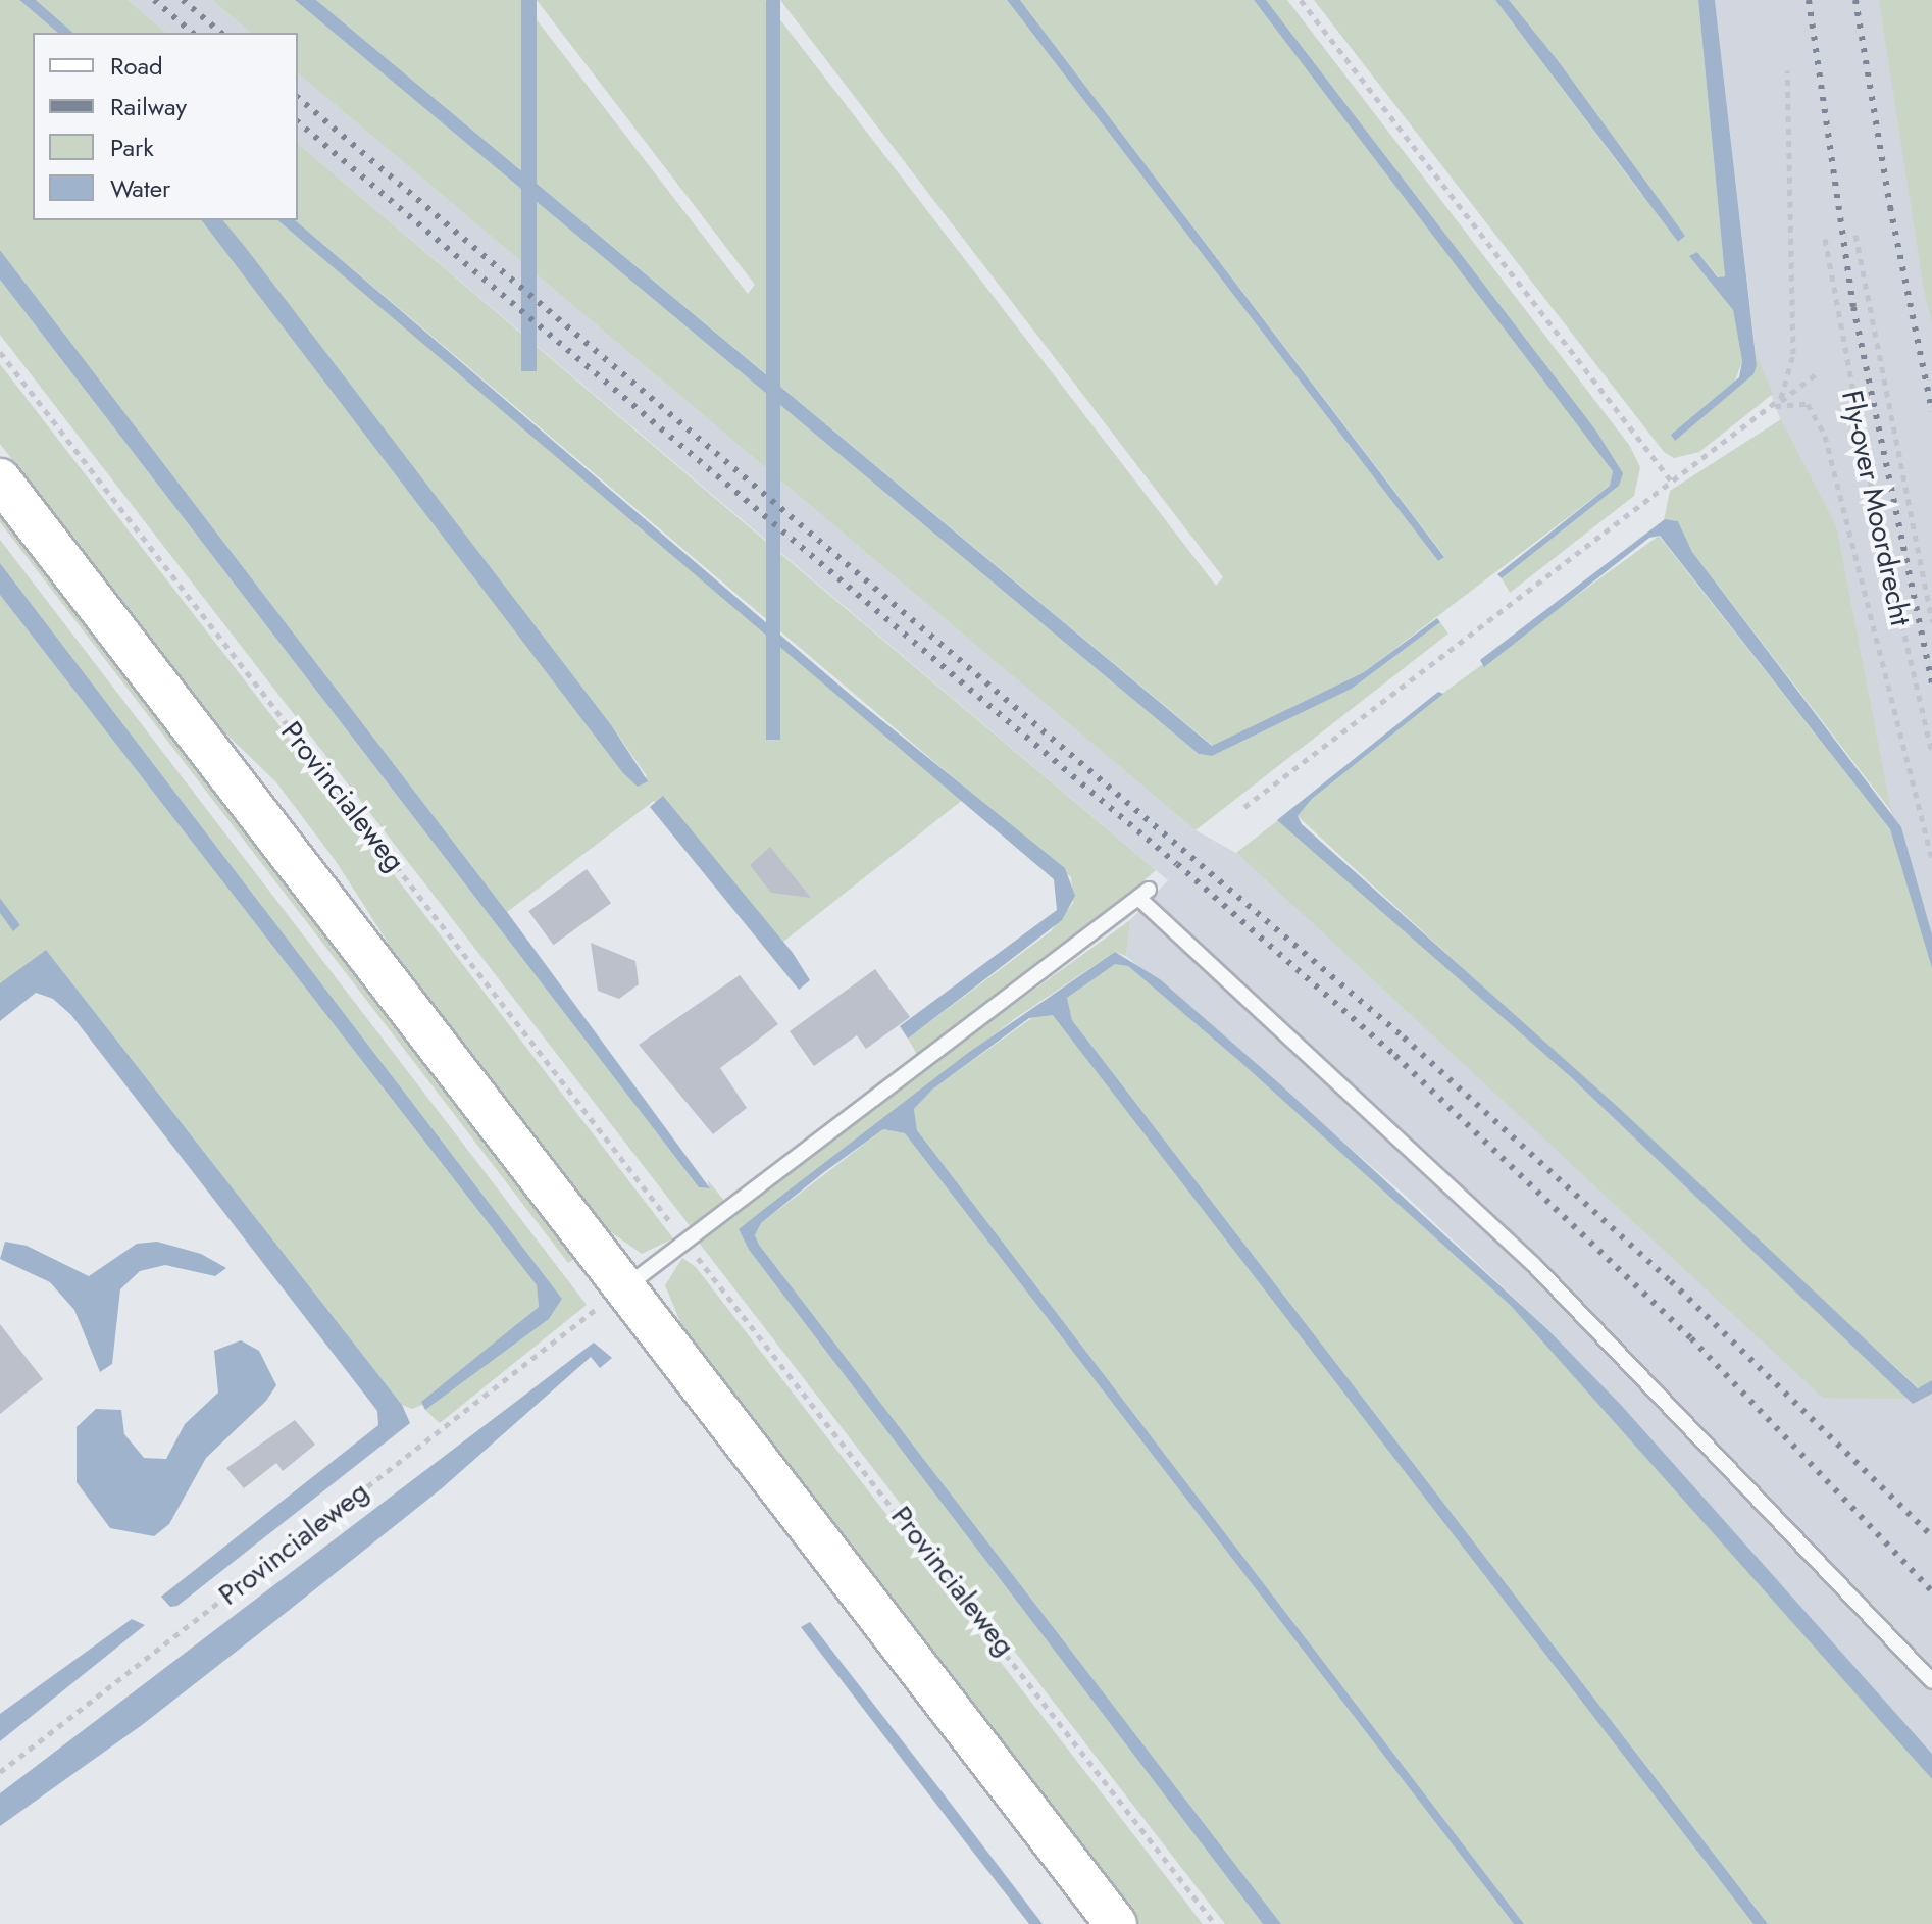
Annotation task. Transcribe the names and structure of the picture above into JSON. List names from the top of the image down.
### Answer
{
  "streets": {
    "path": ["Fly-over Moordrecht", "Provincialeweg"]
  },
  "legend": [
    "Road",
    "Railway",
    "Park",
    "Water"
  ]
}
